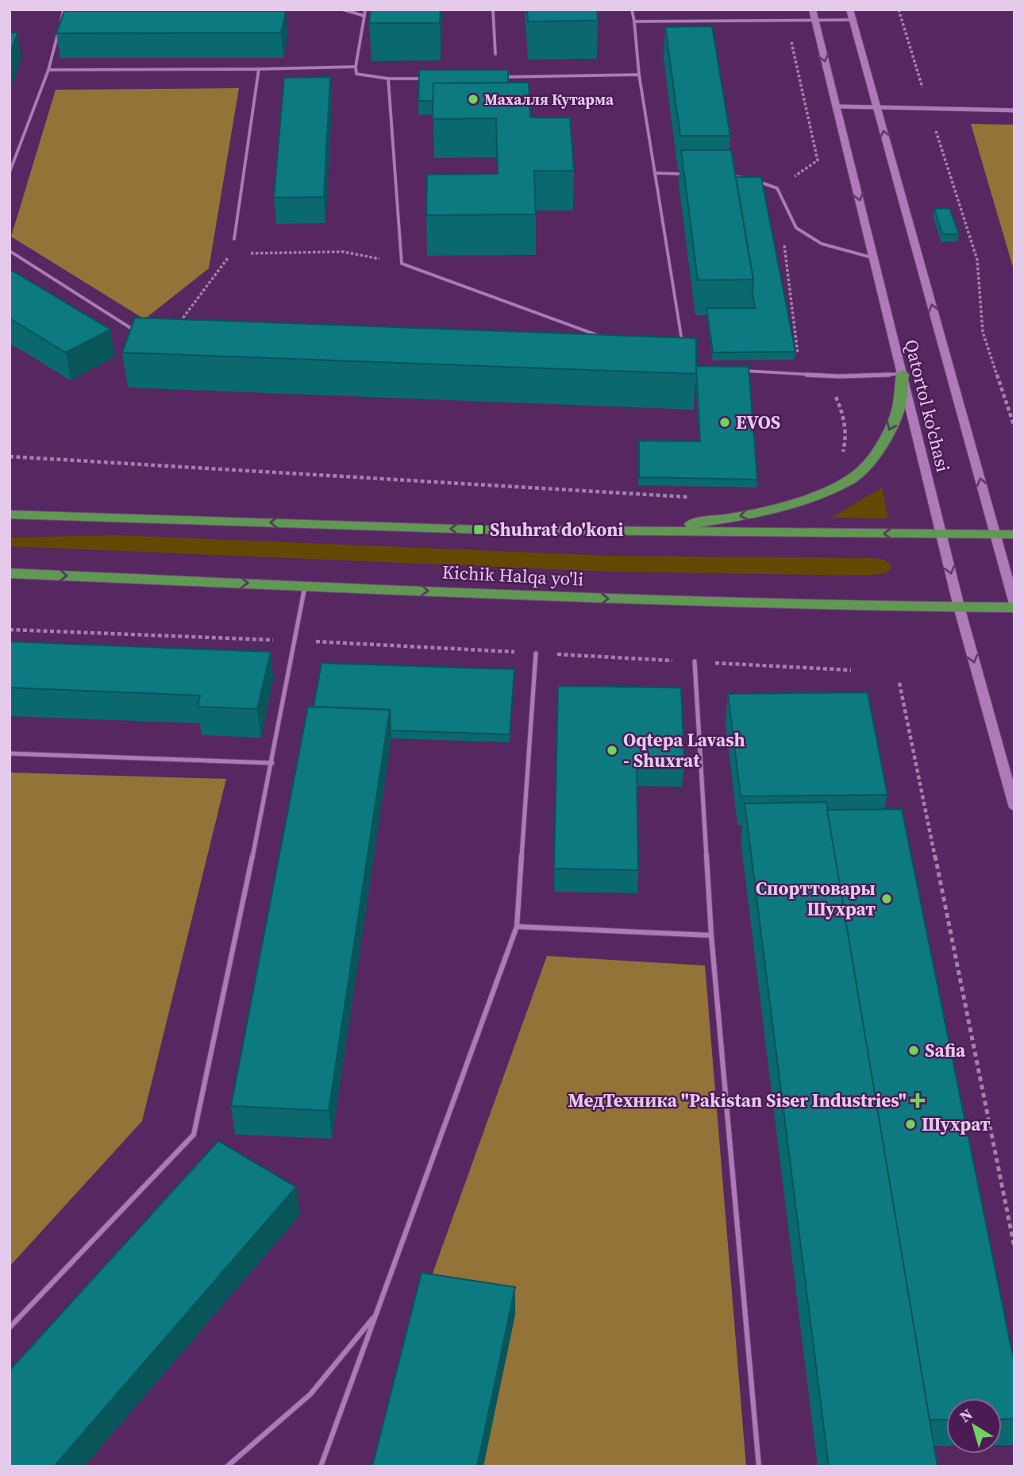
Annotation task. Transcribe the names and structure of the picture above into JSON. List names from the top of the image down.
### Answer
{
  "streets": {
    "highway": ["Kichik Halqa yo'li"],
    "main road": ["Qatortol ko'chasi"]
  },
  "crossings": [
    ["Qatortol ko'chasi", "Kichik Halqa yo'li"]
  ],
  "places": {
    "other": [
      "Махалля Кутарма",
      "EVOS",
      "Oqtepa Lavash - Shuxrat",
      "Спорттовары Шухрат",
      "Safia",
      "Шухрат"
    ],
    "transit": ["Shuhrat do'koni"],
    "health": ["МедТехника \"Pakistan Siser Industries\""]
  },
  "north": "top left"
}
